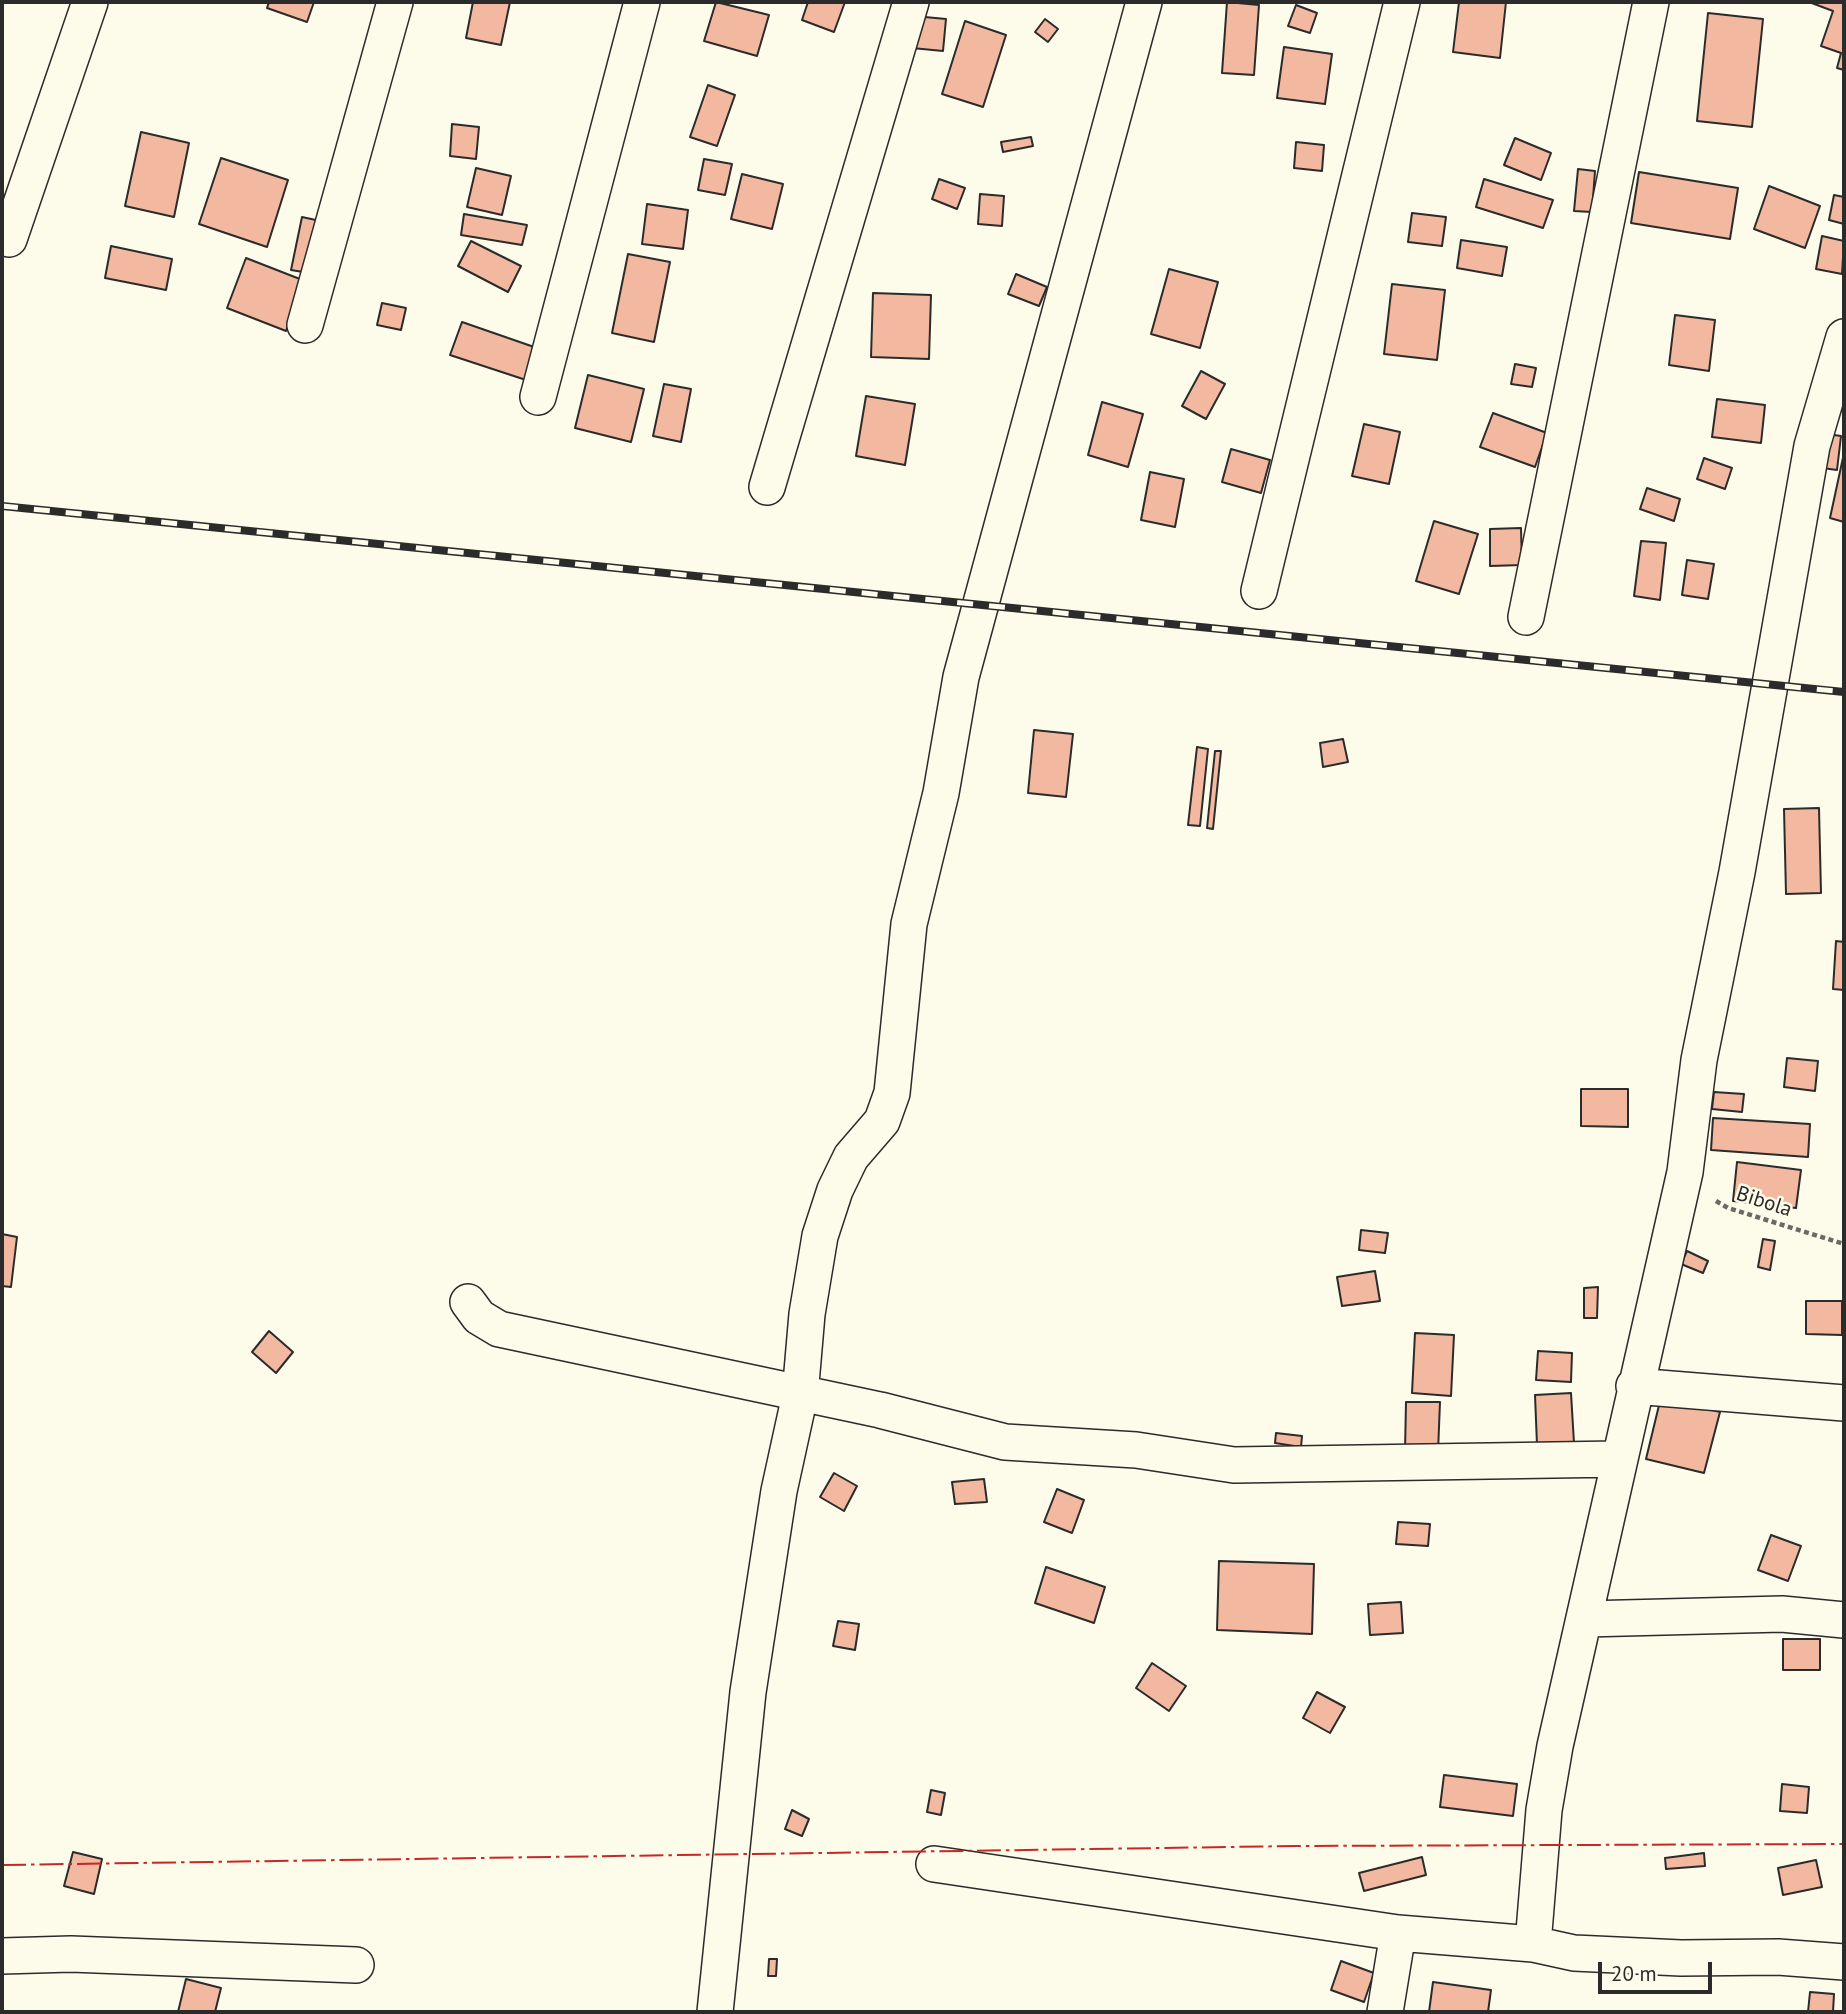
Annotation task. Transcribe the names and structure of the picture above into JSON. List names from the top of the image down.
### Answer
{
  "streets": {
    "path": ["Bibola"]
  },
  "scale_bar": "20 m"
}
